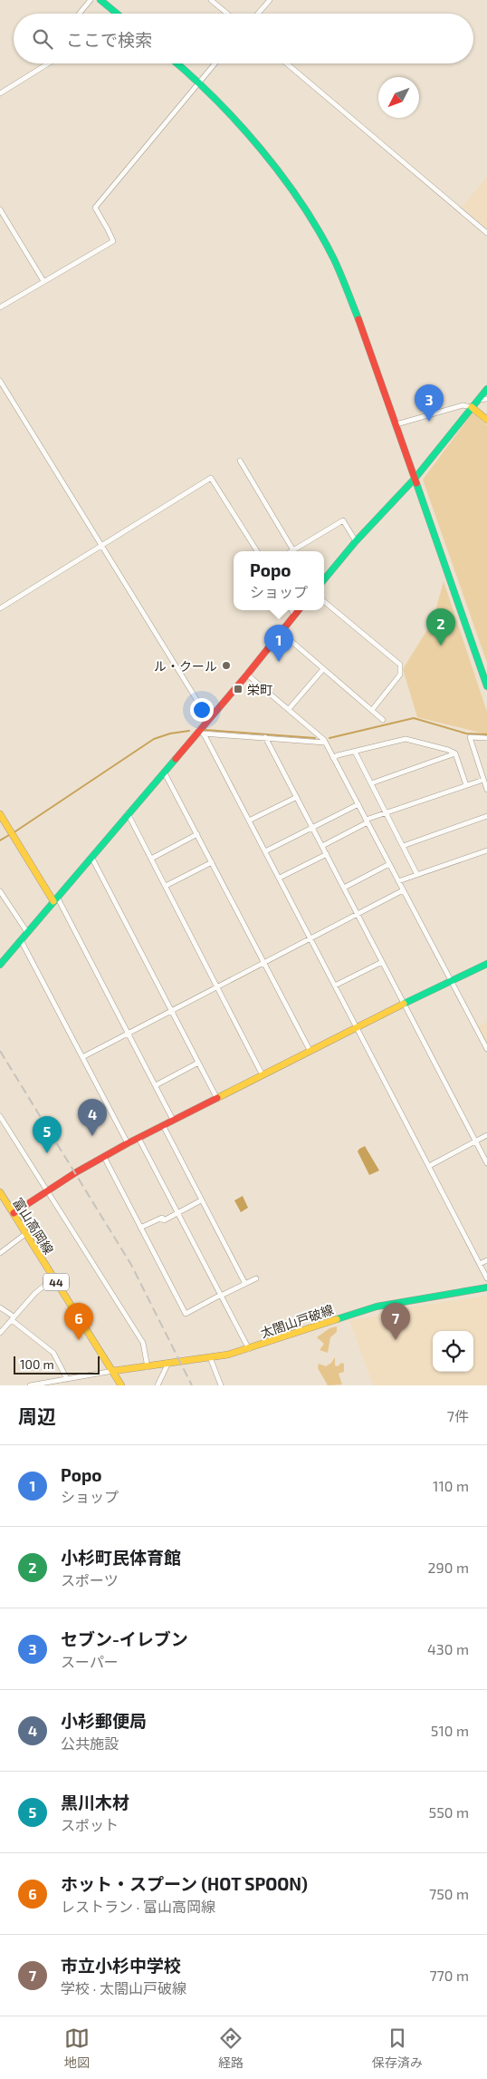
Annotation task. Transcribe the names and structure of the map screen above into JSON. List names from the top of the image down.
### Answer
{
  "streets": {
    "street": ["富山高岡線", "44", "太閤山戸破線"]
  },
  "crossings": [
    ["富山高岡線", "太閤山戸破線"]
  ],
  "places": {
    "other": ["ル・クール"],
    "transit": ["栄町"]
  },
  "scale_bar": "100 m",
  "north": "bottom left",
  "page": {
    "search": "ここで検索",
    "pins": [
      "3",
      "2",
      "1",
      "4",
      "5",
      "6",
      "7"
    ],
    "popup": ["Popo", "ショップ"],
    "scale": "100 m",
    "heading": ["周辺", "7件"],
    "list": [
      {
        "mark": "1",
        "name": "Popo",
        "note": "ショップ",
        "value": "110 m"
      },
      {
        "mark": "2",
        "name": "小杉町民体育館",
        "note": "スポーツ",
        "value": "290 m"
      },
      {
        "mark": "3",
        "name": "セブン-イレブン",
        "note": "スーパー",
        "value": "430 m"
      },
      {
        "mark": "4",
        "name": "小杉郵便局",
        "note": "公共施設",
        "value": "510 m"
      },
      {
        "mark": "5",
        "name": "黒川木材",
        "note": "スポット",
        "value": "550 m"
      },
      {
        "mark": "6",
        "name": "ホット・スプーン (HOT SPOON)",
        "note": "レストラン · 富山高岡線",
        "value": "750 m"
      },
      {
        "mark": "7",
        "name": "市立小杉中学校",
        "note": "学校 · 太閤山戸破線",
        "value": "770 m"
      }
    ],
    "nav": ["地図", "経路", "保存済み"]
  }
}
